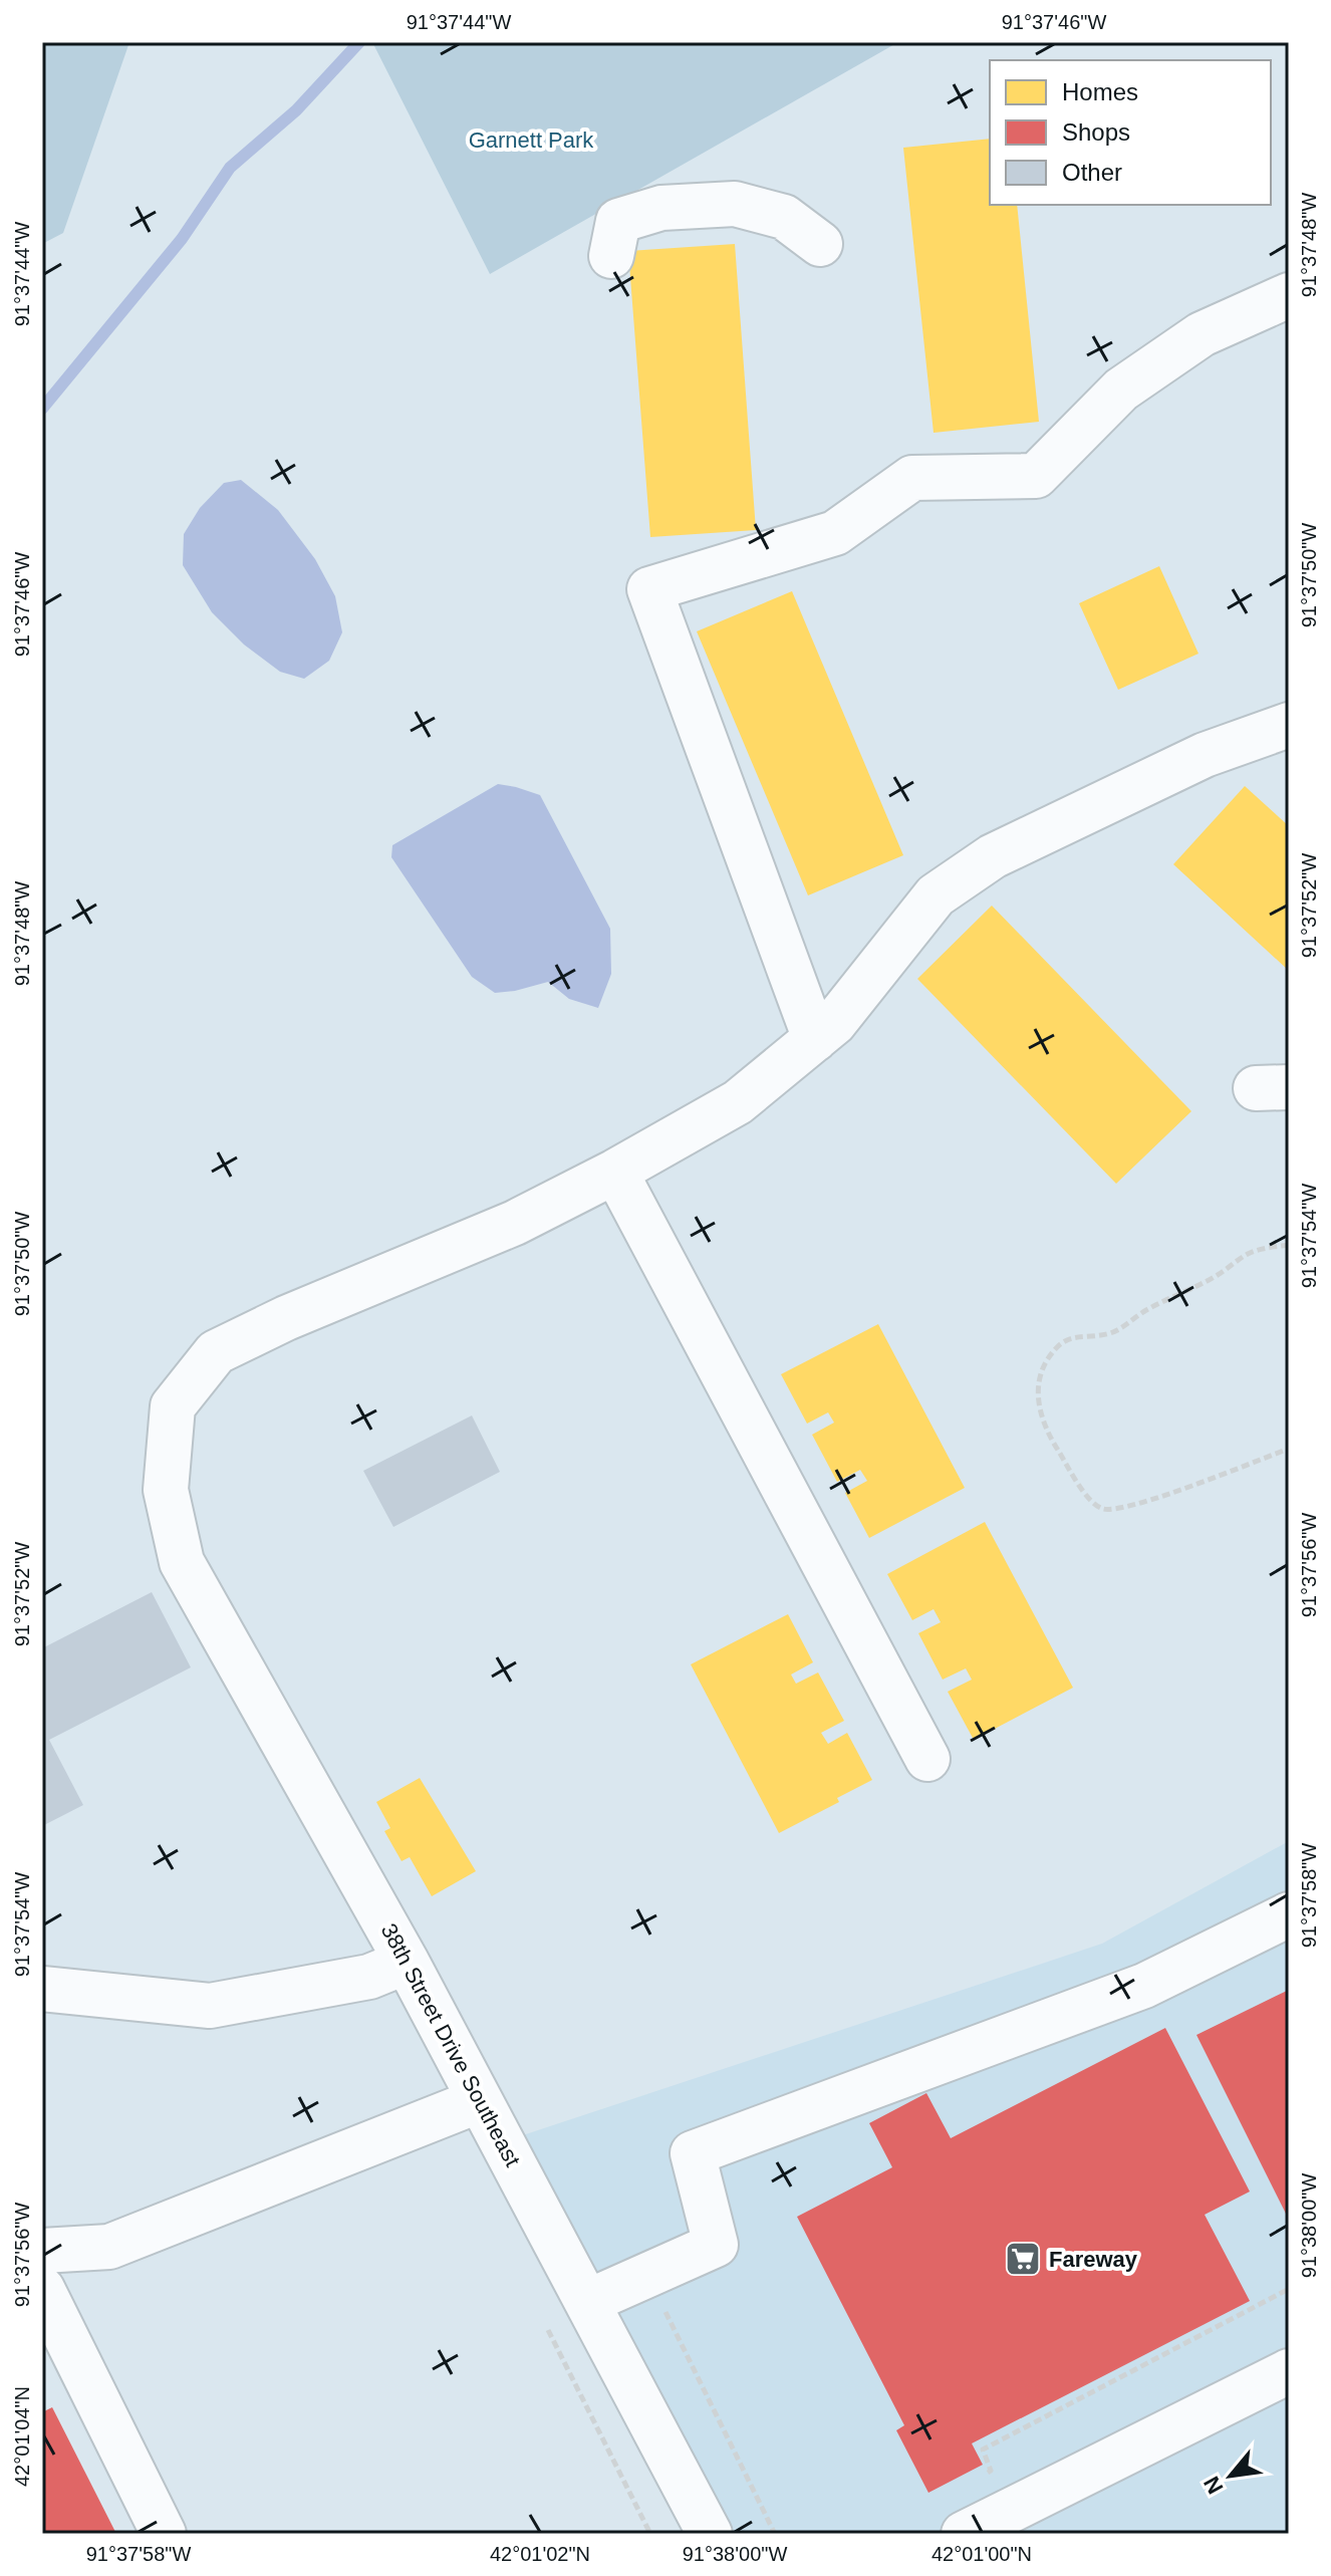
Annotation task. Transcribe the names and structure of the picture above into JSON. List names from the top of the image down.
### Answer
{
  "streets": {
    "street": ["38th Street Drive Southeast"]
  },
  "parks": ["Garnett Park"],
  "places": {
    "supermarket": ["Fareway"]
  },
  "legend": ["Homes", "Shops", "Other"],
  "north": "bottom left",
  "coordinates": [
    "91°37'44\"W",
    "91°37'46\"W",
    "91°37'48\"W",
    "91°37'50\"W",
    "91°37'52\"W",
    "91°37'54\"W",
    "91°37'56\"W",
    "91°37'58\"W",
    "91°38'00\"W",
    "42°01'04\"N",
    "42°01'02\"N",
    "42°01'00\"N"
  ]
}
